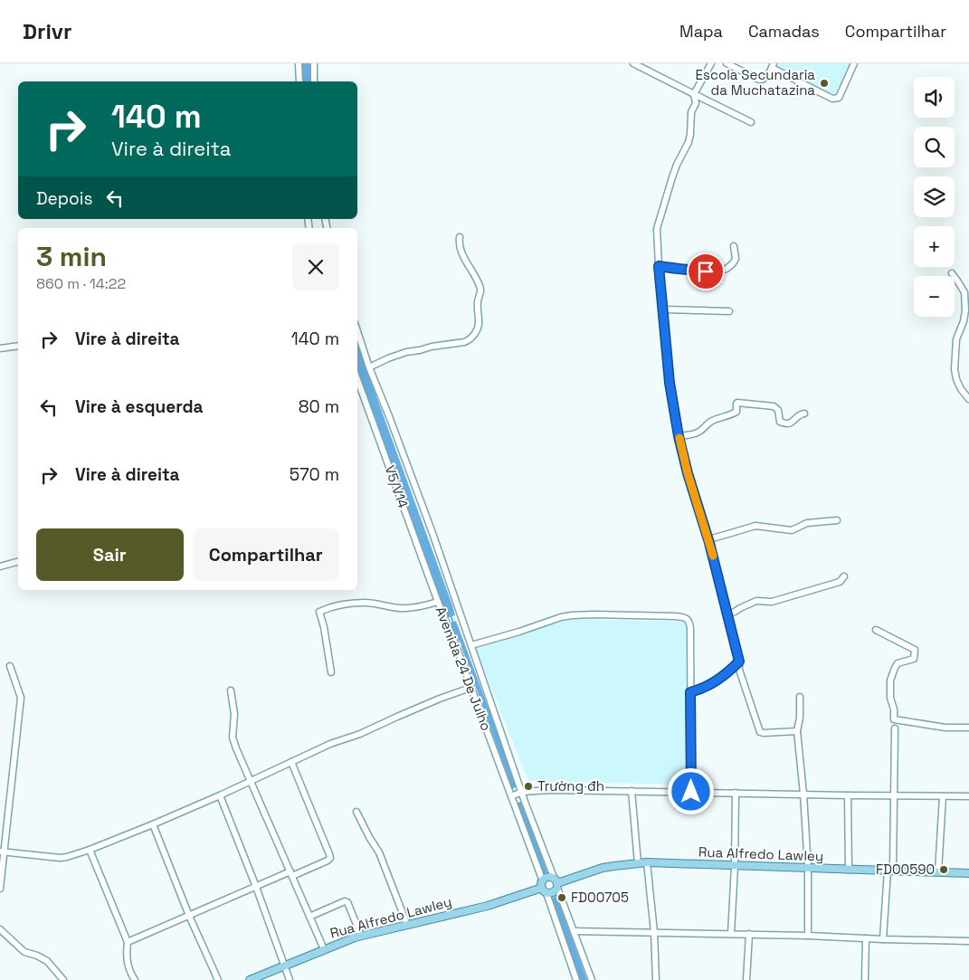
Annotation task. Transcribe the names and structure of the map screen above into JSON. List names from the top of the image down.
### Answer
{
  "streets": {
    "main road": ["Rua Alfredo Lawley"],
    "street": ["V5/V14", "Avenida 24 De Julho"]
  },
  "crossings": [
    ["V5/V14", "Avenida 24 De Julho"],
    ["Avenida 24 De Julho", "Rua Alfredo Lawley"]
  ],
  "places": [
    "Escola Secundaria da Muchatazina",
    "Trường đh",
    "FD00590",
    "FD00705"
  ],
  "page": {
    "header": "Drivr",
    "nav": ["Mapa", "Camadas", "Compartilhar"],
    "map_buttons": ["+", "−"],
    "turn": ["140 m", "Vire à direita"],
    "then": "Depois",
    "heading": ["3 min", "860 m · 14:22"],
    "list": [
      {
        "name": "Vire à direita",
        "value": "140 m"
      },
      {
        "name": "Vire à esquerda",
        "value": "80 m"
      },
      {
        "name": "Vire à direita",
        "value": "570 m"
      }
    ],
    "buttons": ["Sair", "Compartilhar"]
  }
}
